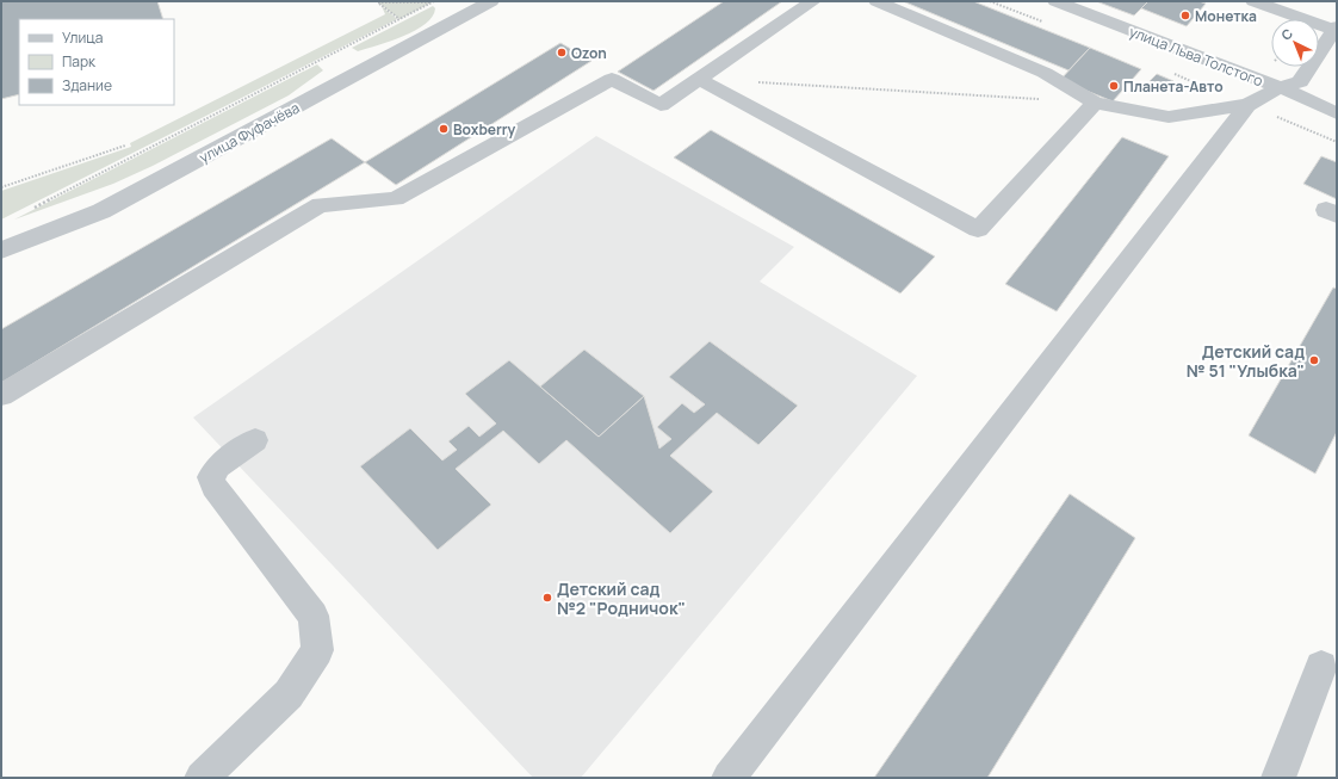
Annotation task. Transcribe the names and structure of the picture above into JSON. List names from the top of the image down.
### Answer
{
  "streets": {
    "street": ["улица Льва Толстого", "улица Фуфачёва"]
  },
  "places": [
    "Монетка",
    "Ozon",
    "Планета-Авто",
    "Boxberry",
    "Детский сад № 51 \"Улыбка\"",
    "Детский сад №2 \"Родничок\""
  ],
  "legend": ["Улица", "Парк", "Здание"],
  "north": "top left"
}
